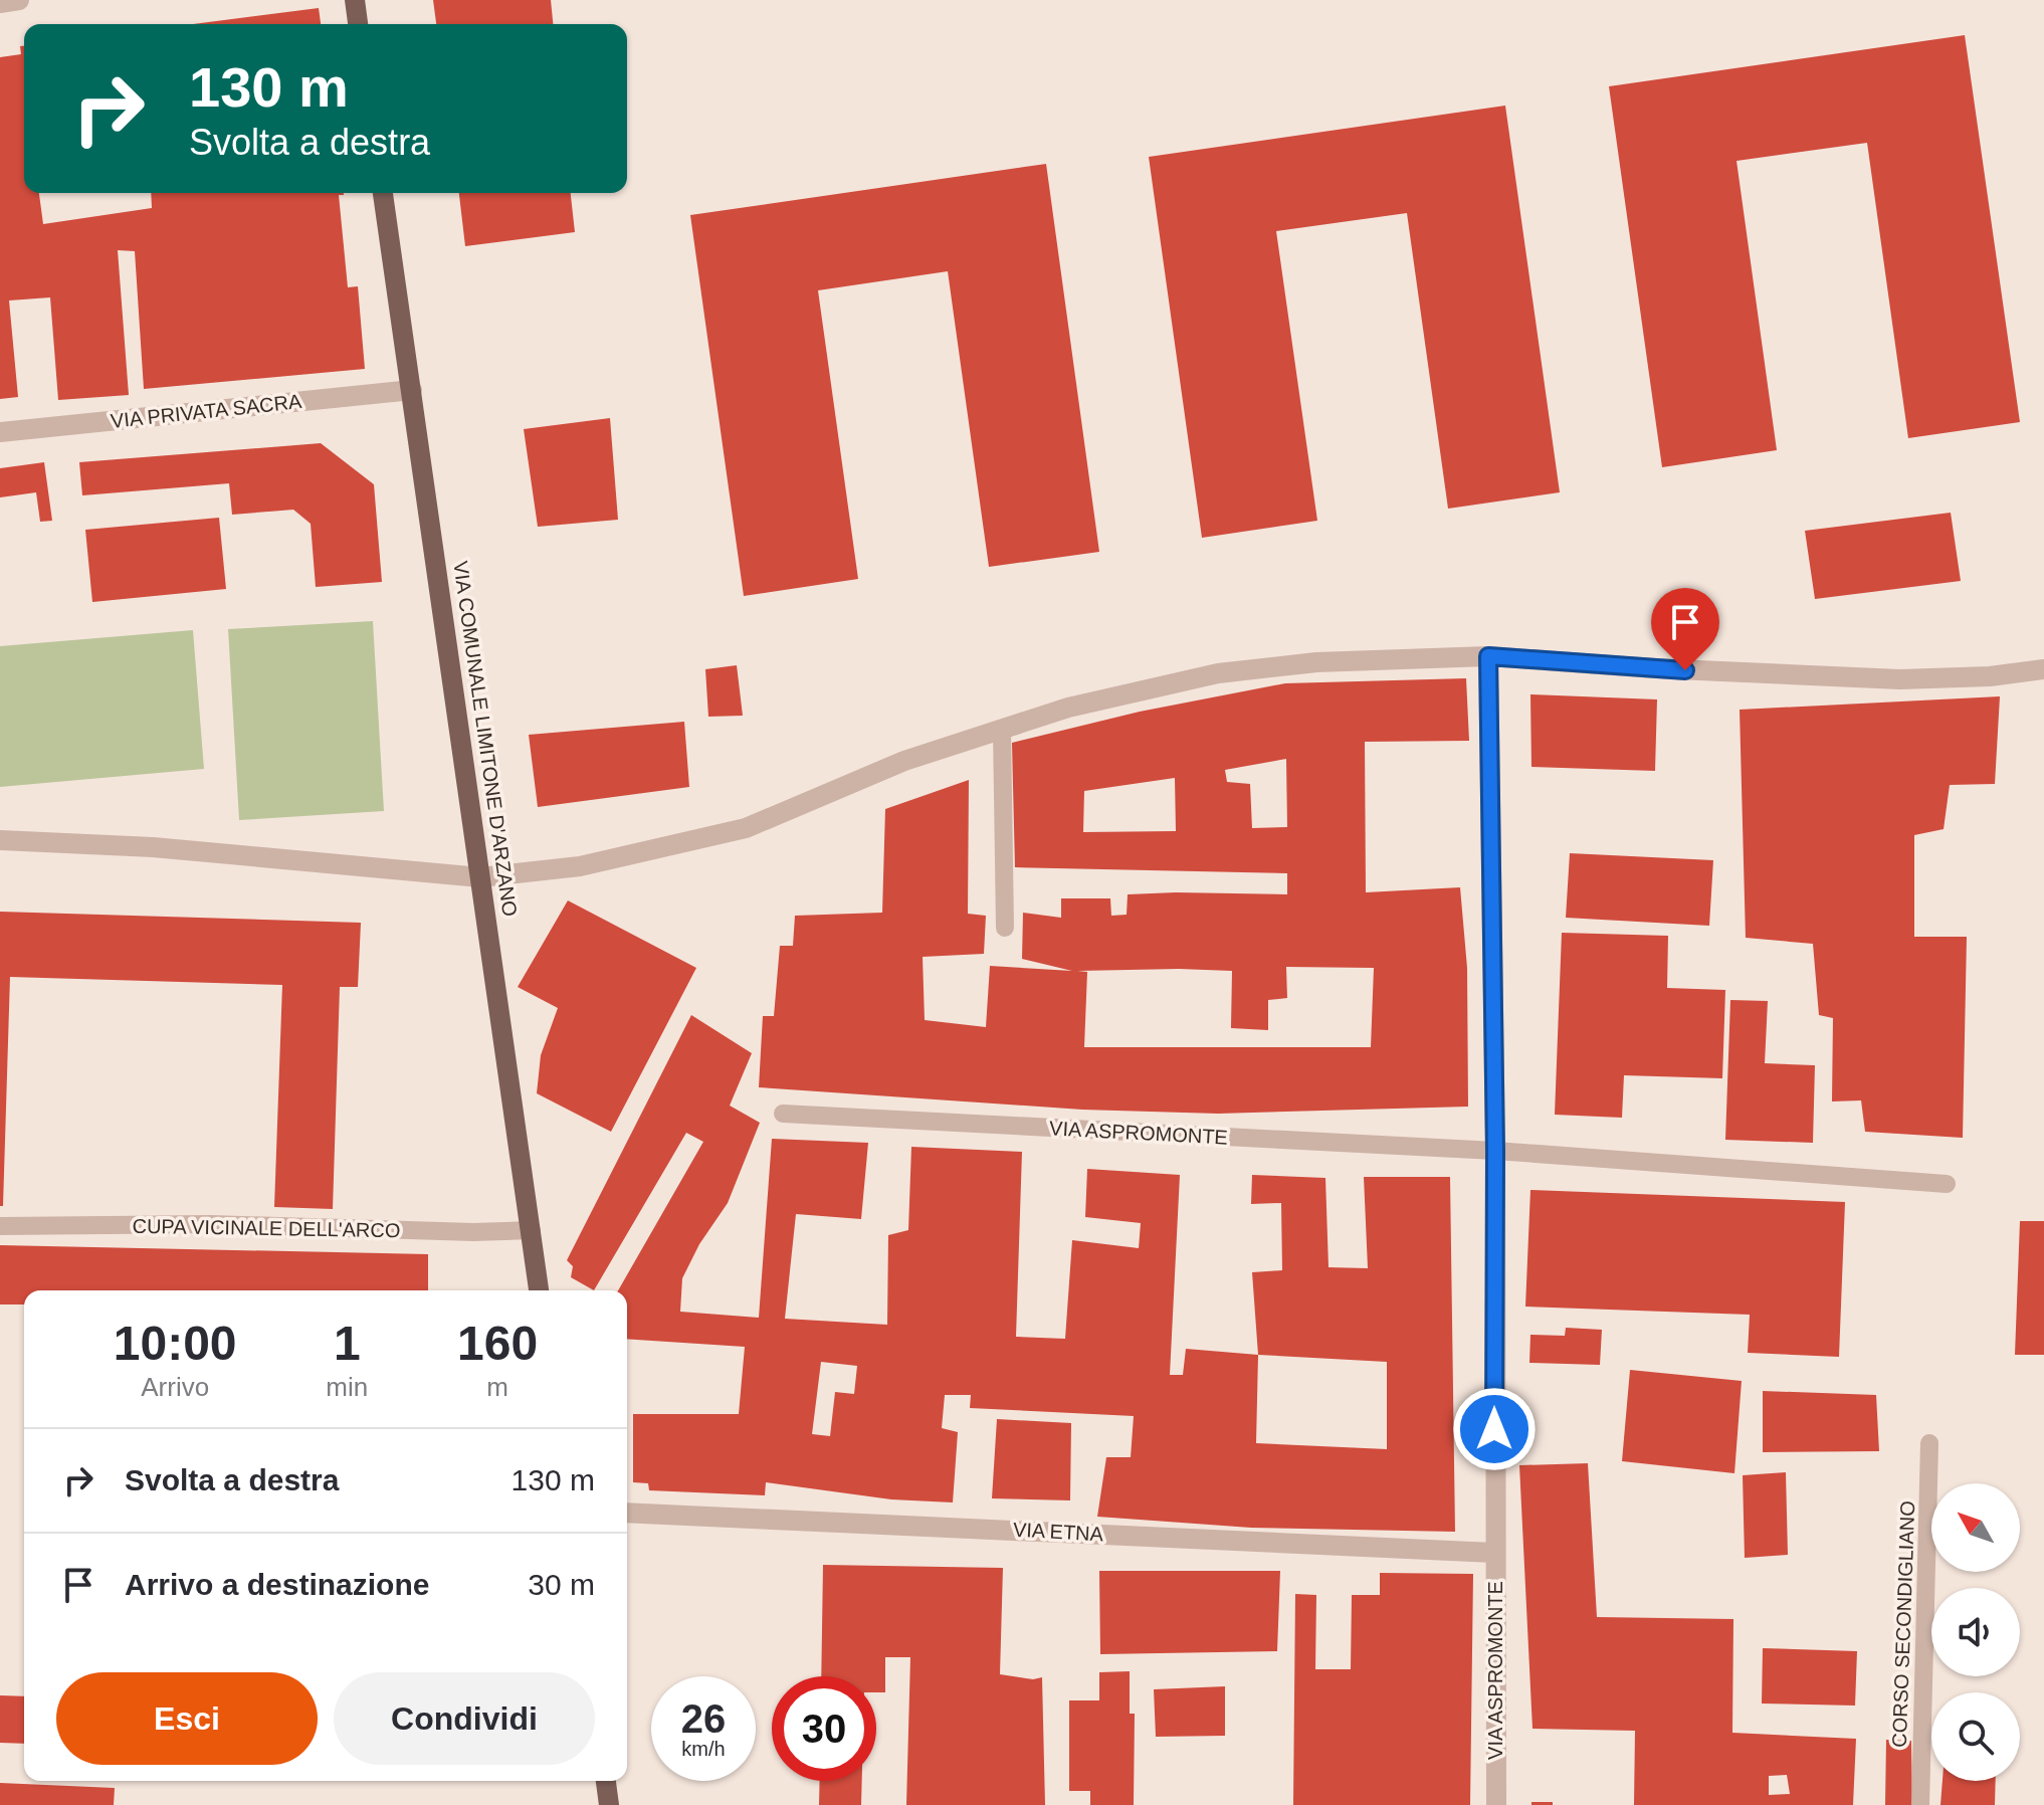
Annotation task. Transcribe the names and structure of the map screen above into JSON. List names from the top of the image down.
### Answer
{
  "streets": {
    "main road": ["VIA COMUNALE LIMITONE D'ARZANO"],
    "street": ["VIA PRIVATA SACRA", "VIA ASPROMONTE", "VIA ETNA"],
    "lane": ["CUPA VICINALE DELL'ARCO", "CORSO SECONDIGLIANO"]
  },
  "crossings": [
    ["VIA PRIVATA SACRA", "VIA COMUNALE LIMITONE D'ARZANO"],
    ["VIA COMUNALE LIMITONE D'ARZANO", "CUPA VICINALE DELL'ARCO"],
    ["VIA ASPROMONTE", "VIA ETNA"]
  ],
  "north": "top left",
  "page": {
    "turn": ["130 m", "Svolta a destra"],
    "eta": [
      "10:00",
      "Arrivo",
      "1",
      "min",
      "160",
      "m"
    ],
    "list": [
      {
        "name": "Svolta a destra",
        "value": "130 m"
      },
      {
        "name": "Arrivo a destinazione",
        "value": "30 m"
      }
    ],
    "buttons": ["Esci", "Condividi"],
    "speed": "26 km/h",
    "limit": "30"
  }
}
